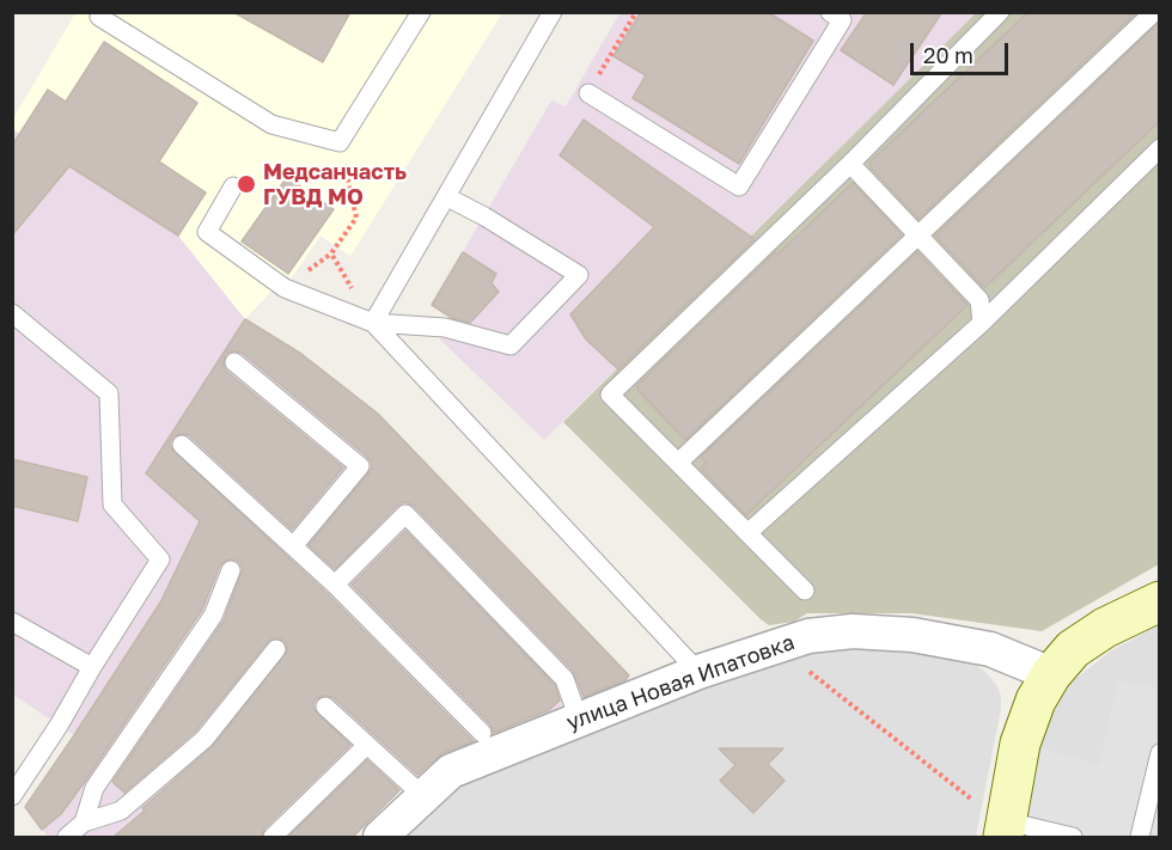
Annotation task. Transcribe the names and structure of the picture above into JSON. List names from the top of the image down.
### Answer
{
  "streets": {
    "street": ["улица Новая Ипатовка"]
  },
  "places": ["Медсанчасть ГУВД МО"],
  "scale_bar": "20 m"
}
